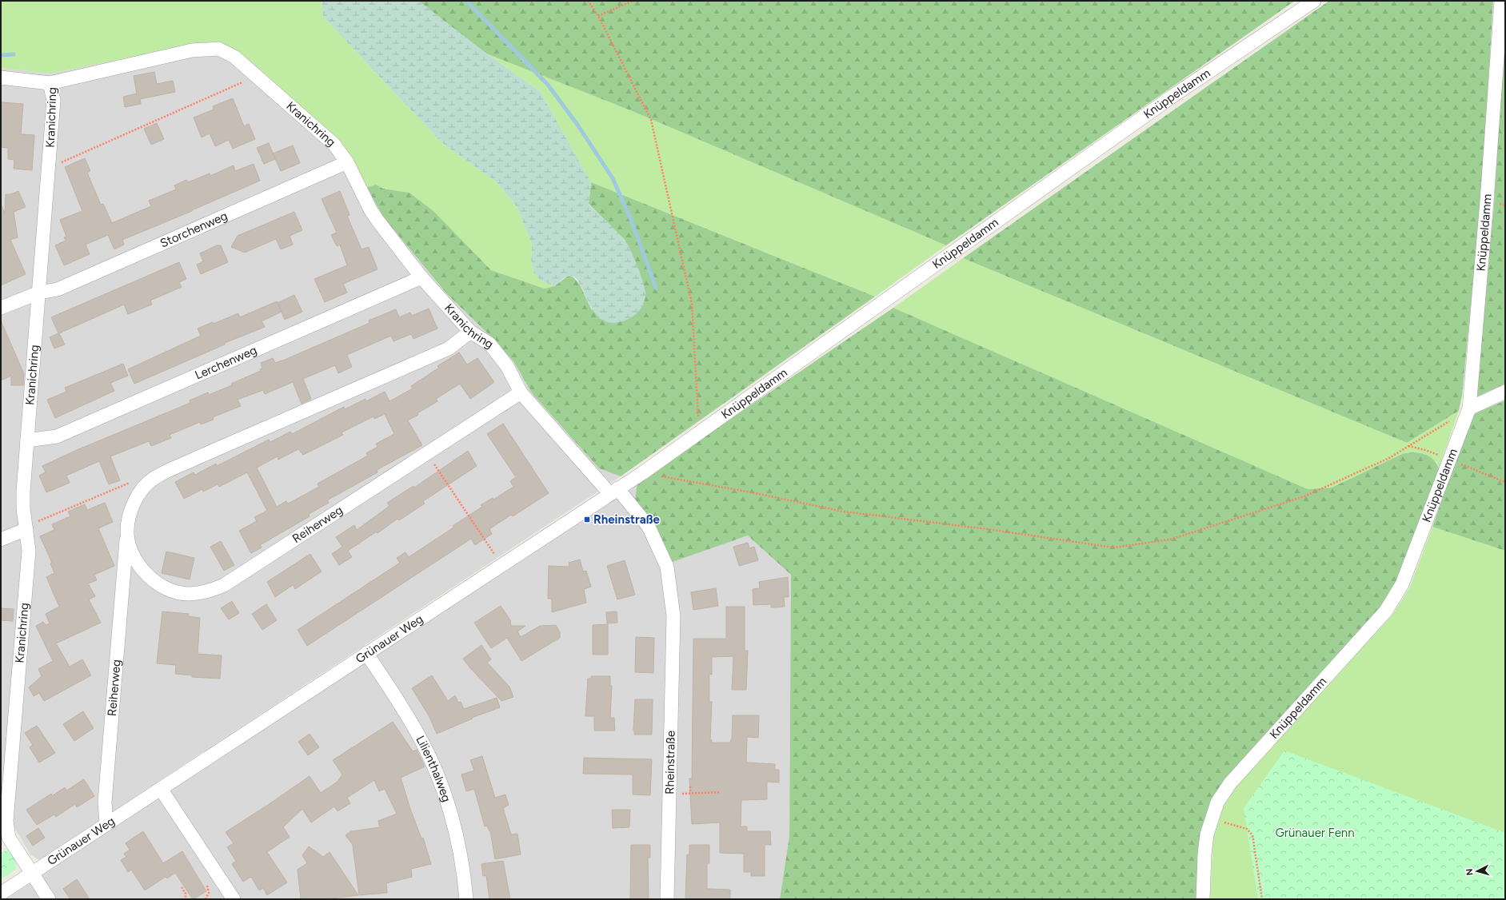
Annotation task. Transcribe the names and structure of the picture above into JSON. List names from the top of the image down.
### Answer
{
  "streets": {
    "street": [
      "Knüppeldamm",
      "Kranichring",
      "Storchenweg",
      "Lerchenweg",
      "Reiherweg",
      "Grünauer Weg",
      "Rheinstraße",
      "Lilienthalweg"
    ]
  },
  "crossings": [
    ["Knüppeldamm", "Kranichring"],
    ["Knüppeldamm", "Grünauer Weg"],
    ["Knüppeldamm", "Rheinstraße"],
    ["Kranichring", "Storchenweg"],
    ["Kranichring", "Lerchenweg"],
    ["Kranichring", "Reiherweg"],
    ["Kranichring", "Grünauer Weg"],
    ["Kranichring", "Rheinstraße"],
    ["Reiherweg", "Grünauer Weg"],
    ["Grünauer Weg", "Rheinstraße"],
    ["Grünauer Weg", "Lilienthalweg"]
  ],
  "parks": ["Grünauer Fenn"],
  "places": {
    "transit": ["Rheinstraße"]
  },
  "north": "left"
}
